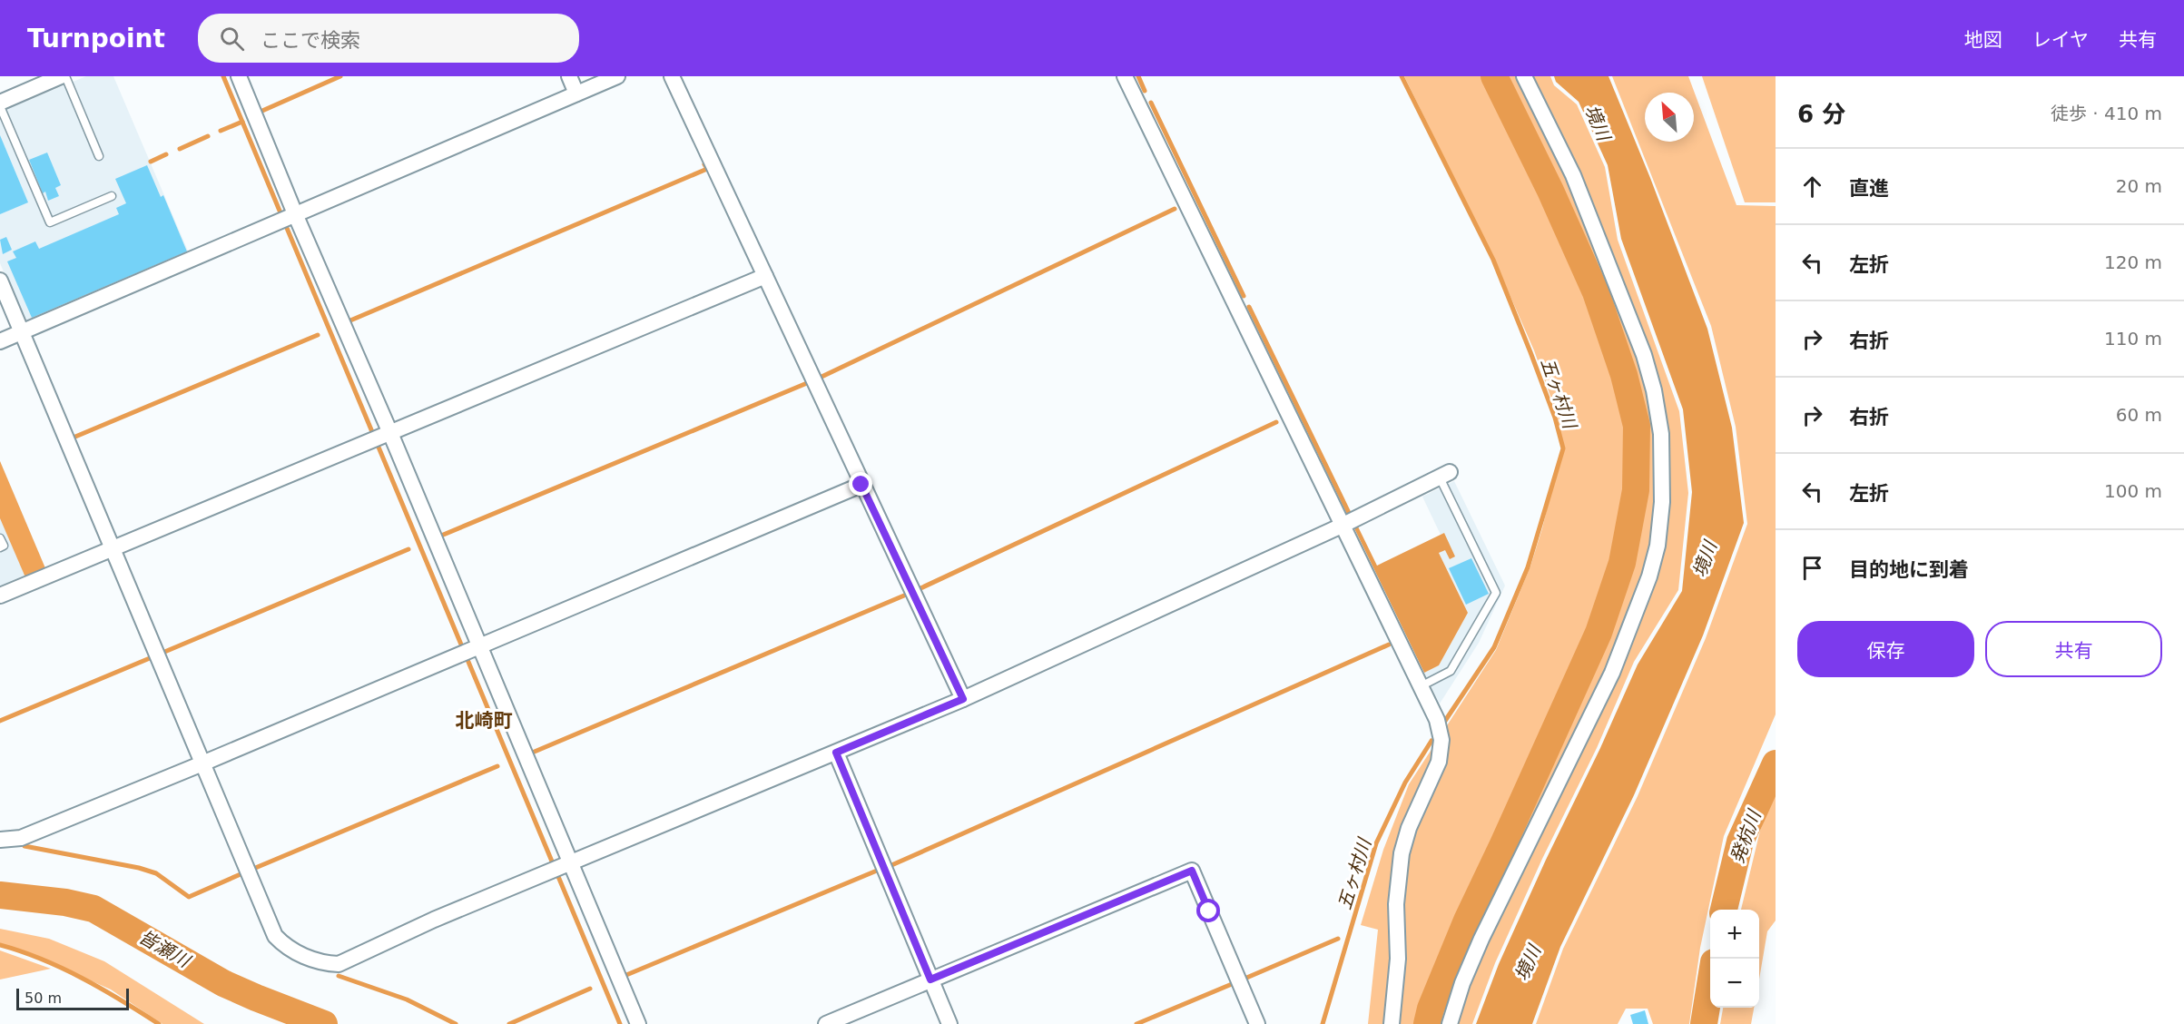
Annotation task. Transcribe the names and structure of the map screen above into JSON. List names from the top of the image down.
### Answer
{
  "districts": ["北崎町"],
  "water": [
    "境川",
    "五ヶ村川",
    "発杭川",
    "皆瀬川"
  ],
  "scale_bar": "50 m",
  "north": "top left",
  "page": {
    "header": "Turnpoint",
    "search": "ここで検索",
    "nav": ["地図", "レイヤ", "共有"],
    "heading": ["6 分", "徒歩 · 410 m"],
    "list": [
      ["直進", "20 m"],
      ["左折", "120 m"],
      ["右折", "110 m"],
      ["右折", "60 m"],
      ["左折", "100 m"],
      "目的地に到着"
    ],
    "buttons": ["保存", "共有"],
    "map_buttons": ["+", "−"],
    "scale": "50 m"
  }
}
